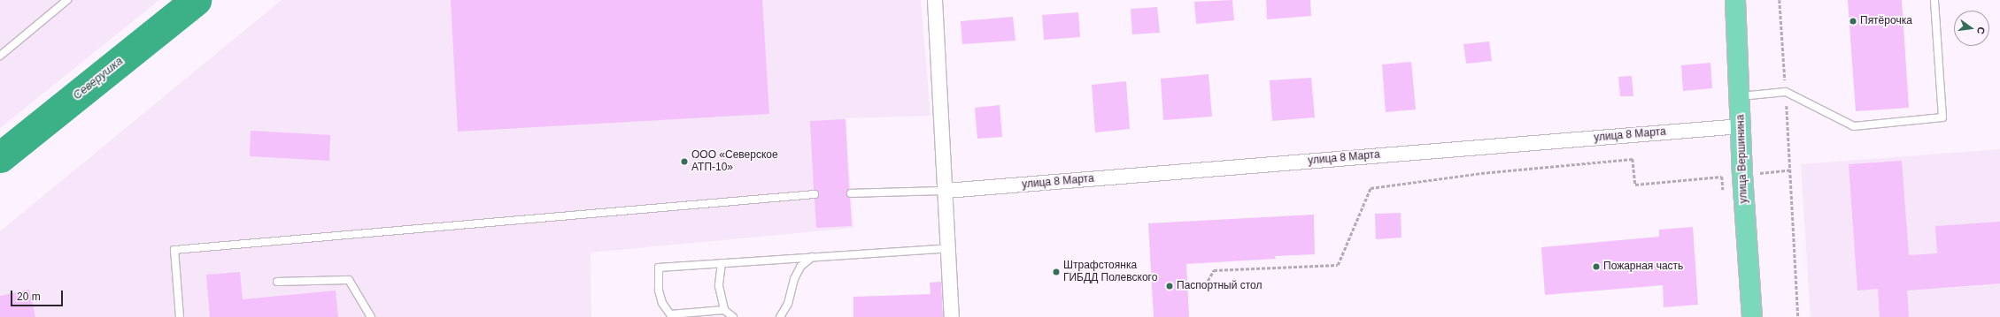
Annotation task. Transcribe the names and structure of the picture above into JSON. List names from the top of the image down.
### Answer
{
  "streets": {
    "main road": ["улица Вершинина"],
    "street": ["улица 8 Марта"]
  },
  "crossings": [
    ["улица 8 Марта", "улица Вершинина"]
  ],
  "water": ["Северушка"],
  "places": [
    "Пятёрочка",
    "ООО «Северское АТП-10»",
    "Пожарная часть",
    "Штрафстоянка ГИБДД Полевского",
    "Паспортный стол"
  ],
  "scale_bar": "20 m",
  "north": "right"
}
